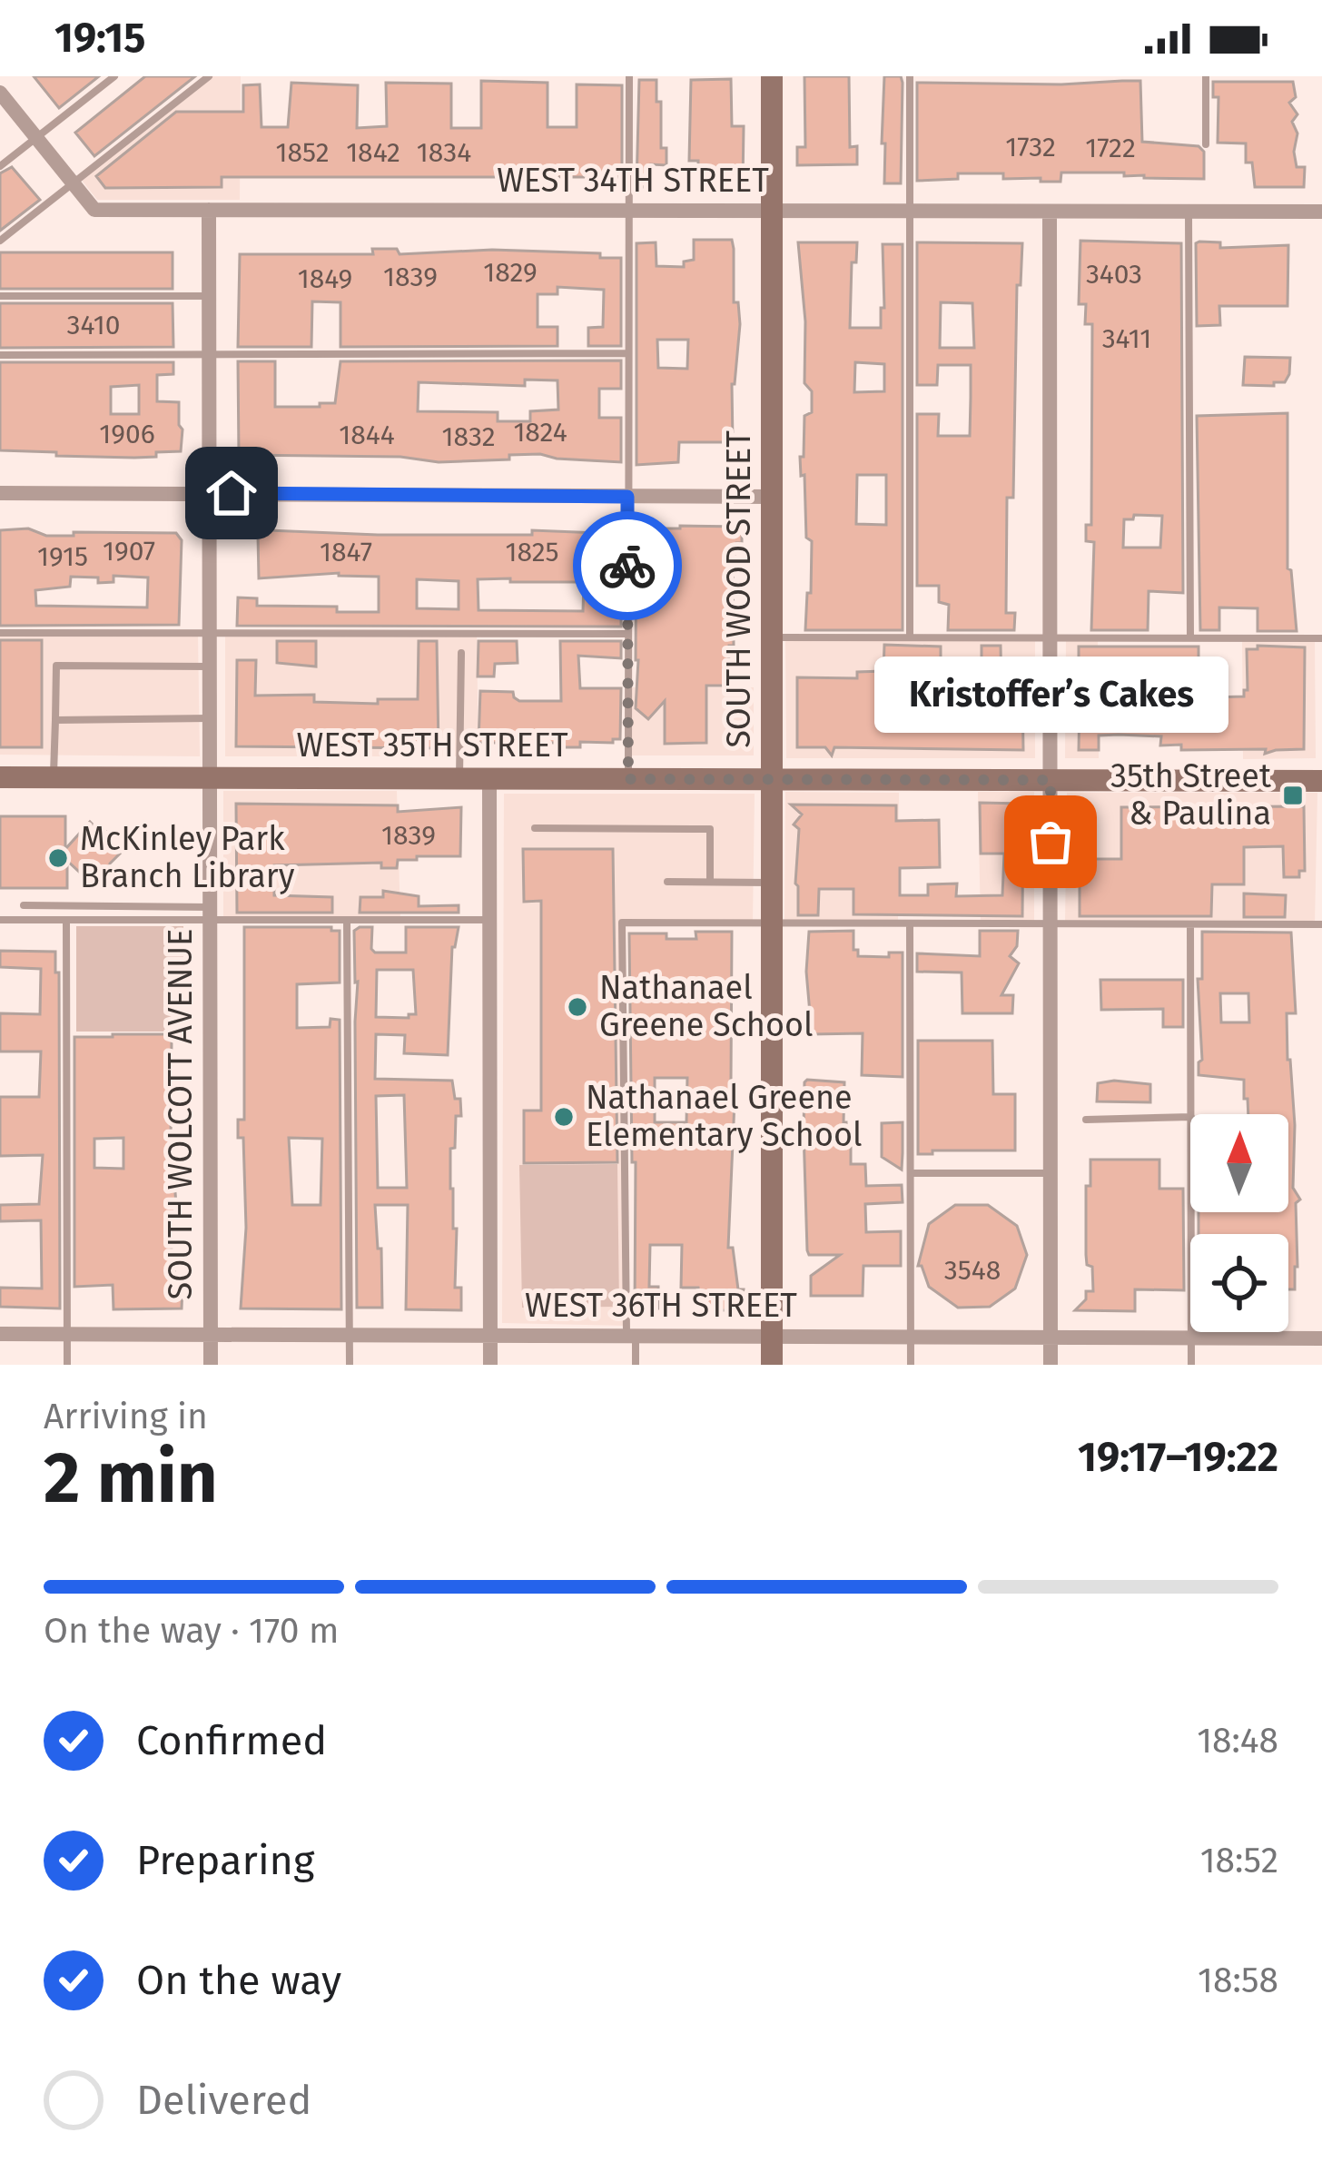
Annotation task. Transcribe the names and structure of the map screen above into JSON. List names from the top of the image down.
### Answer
{
  "streets": {
    "main road": ["SOUTH WOOD STREET", "WEST 35TH STREET"],
    "street": ["WEST 34TH STREET", "SOUTH WOLCOTT AVENUE", "WEST 36TH STREET"]
  },
  "crossings": [
    ["WEST 34TH STREET", "SOUTH WOOD STREET"],
    ["WEST 34TH STREET", "SOUTH WOLCOTT AVENUE"],
    ["SOUTH WOOD STREET", "WEST 35TH STREET"],
    ["SOUTH WOOD STREET", "WEST 36TH STREET"],
    ["WEST 35TH STREET", "SOUTH WOLCOTT AVENUE"],
    ["SOUTH WOLCOTT AVENUE", "WEST 36TH STREET"]
  ],
  "places": {
    "transit": ["35th Street & Paulina"],
    "other": [
      "Kristoffer’s Cakes",
      "McKinley Park Branch Library",
      "Nathanael Greene School",
      "Nathanael Greene Elementary School"
    ]
  },
  "house_numbers": [
    "1732",
    "1722",
    "1852",
    "1842",
    "1834",
    "1829",
    "3403",
    "1839",
    "1849",
    "3410",
    "3411",
    "1824",
    "1906",
    "1844",
    "1832",
    "1907",
    "1847",
    "1825",
    "1915",
    "1839",
    "3548"
  ],
  "north": "top",
  "page": {
    "status": "19:15",
    "bubble": "Kristoffer’s Cakes",
    "heading": ["2 min", "Arriving in", "19:17–19:22"],
    "bar": "On the way · 170 m",
    "list": [
      ["Confirmed", "18:48"],
      ["Preparing", "18:52"],
      ["On the way", "18:58"],
      "Delivered"
    ]
  }
}
